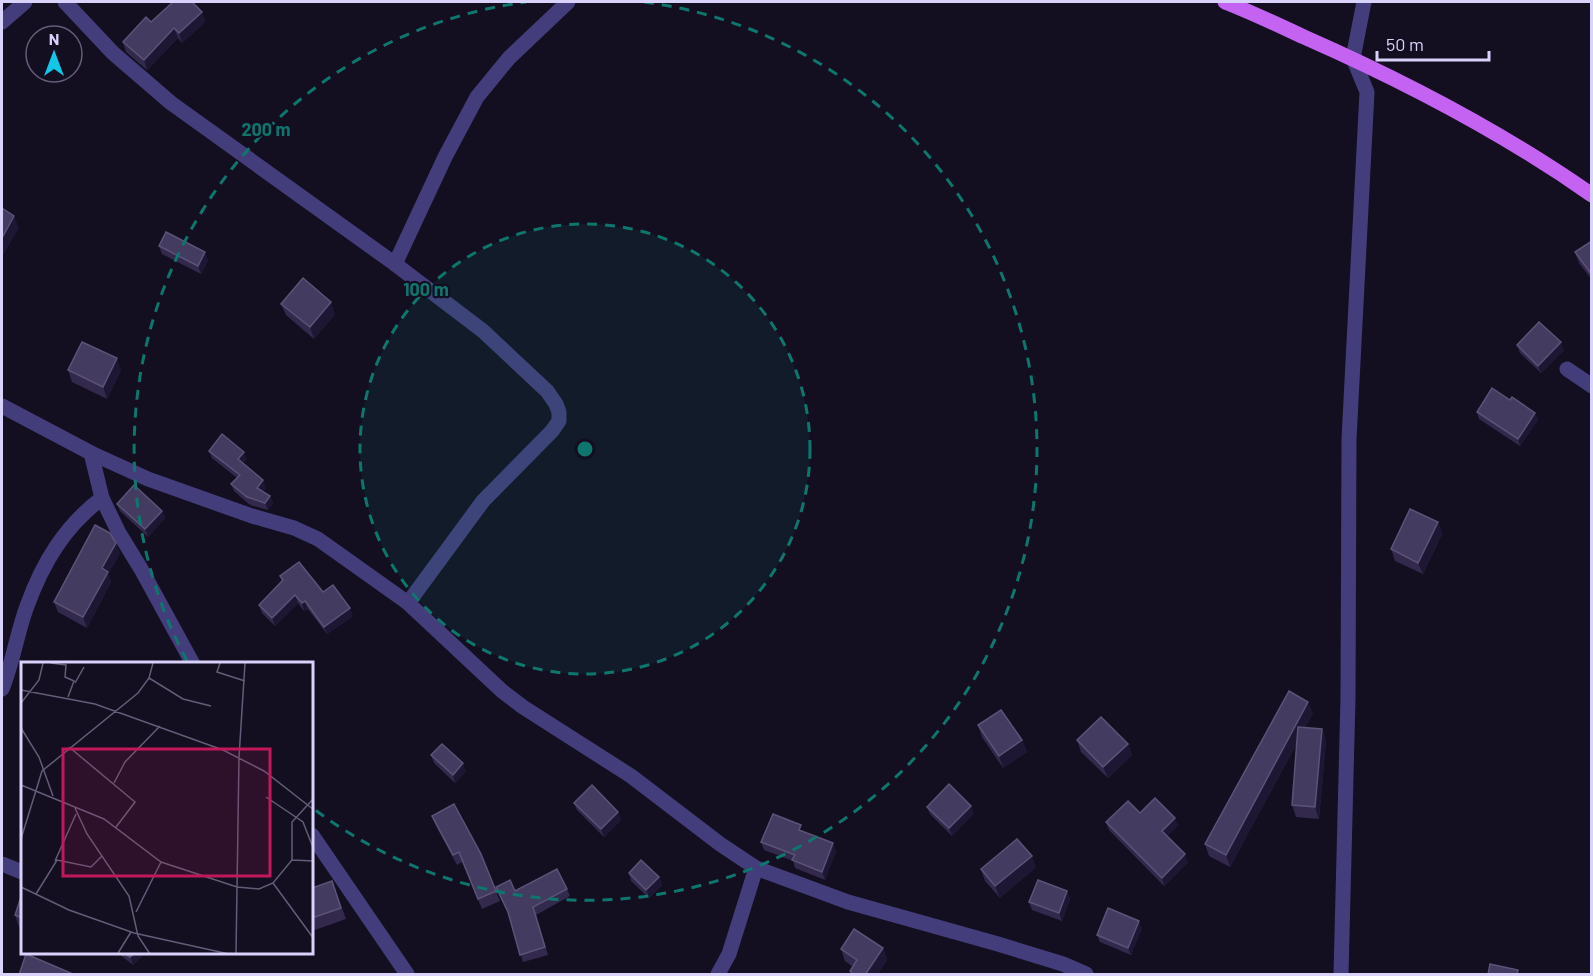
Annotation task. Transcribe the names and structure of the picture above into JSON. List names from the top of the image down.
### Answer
{
  "scale_bar": "50 m",
  "north": "top",
  "rings": ["200 m", "100 m"]
}
